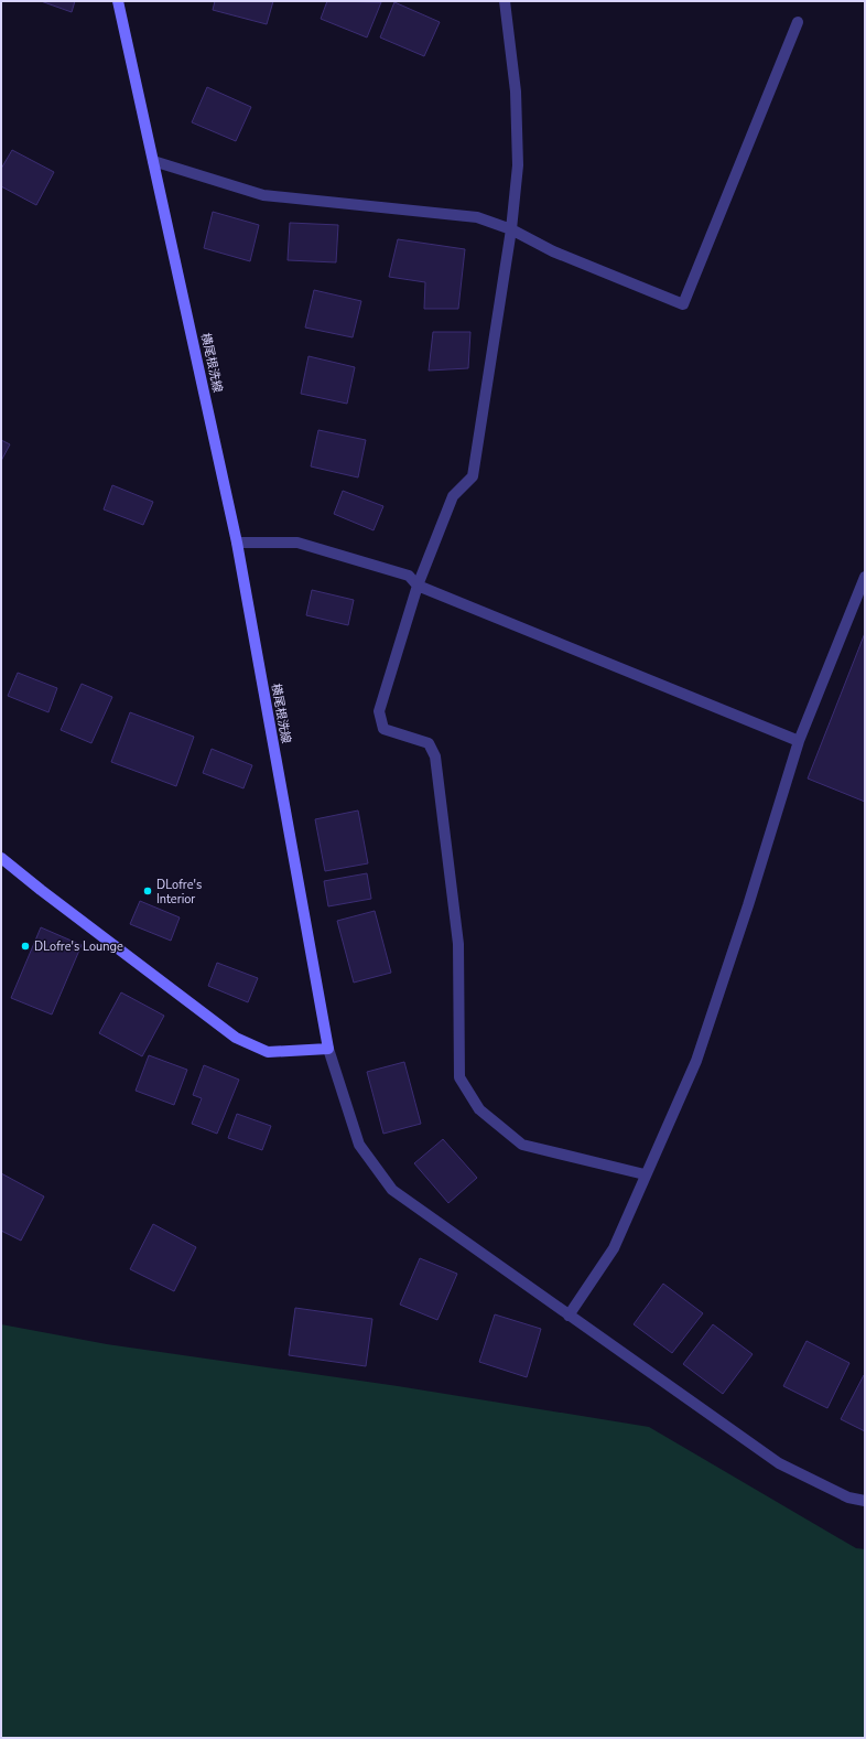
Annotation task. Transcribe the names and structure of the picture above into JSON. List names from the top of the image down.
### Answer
{
  "streets": {
    "main road": ["横尾根洗線"]
  },
  "places": ["DLofre's Interior", "DLofre's Lounge"]
}
